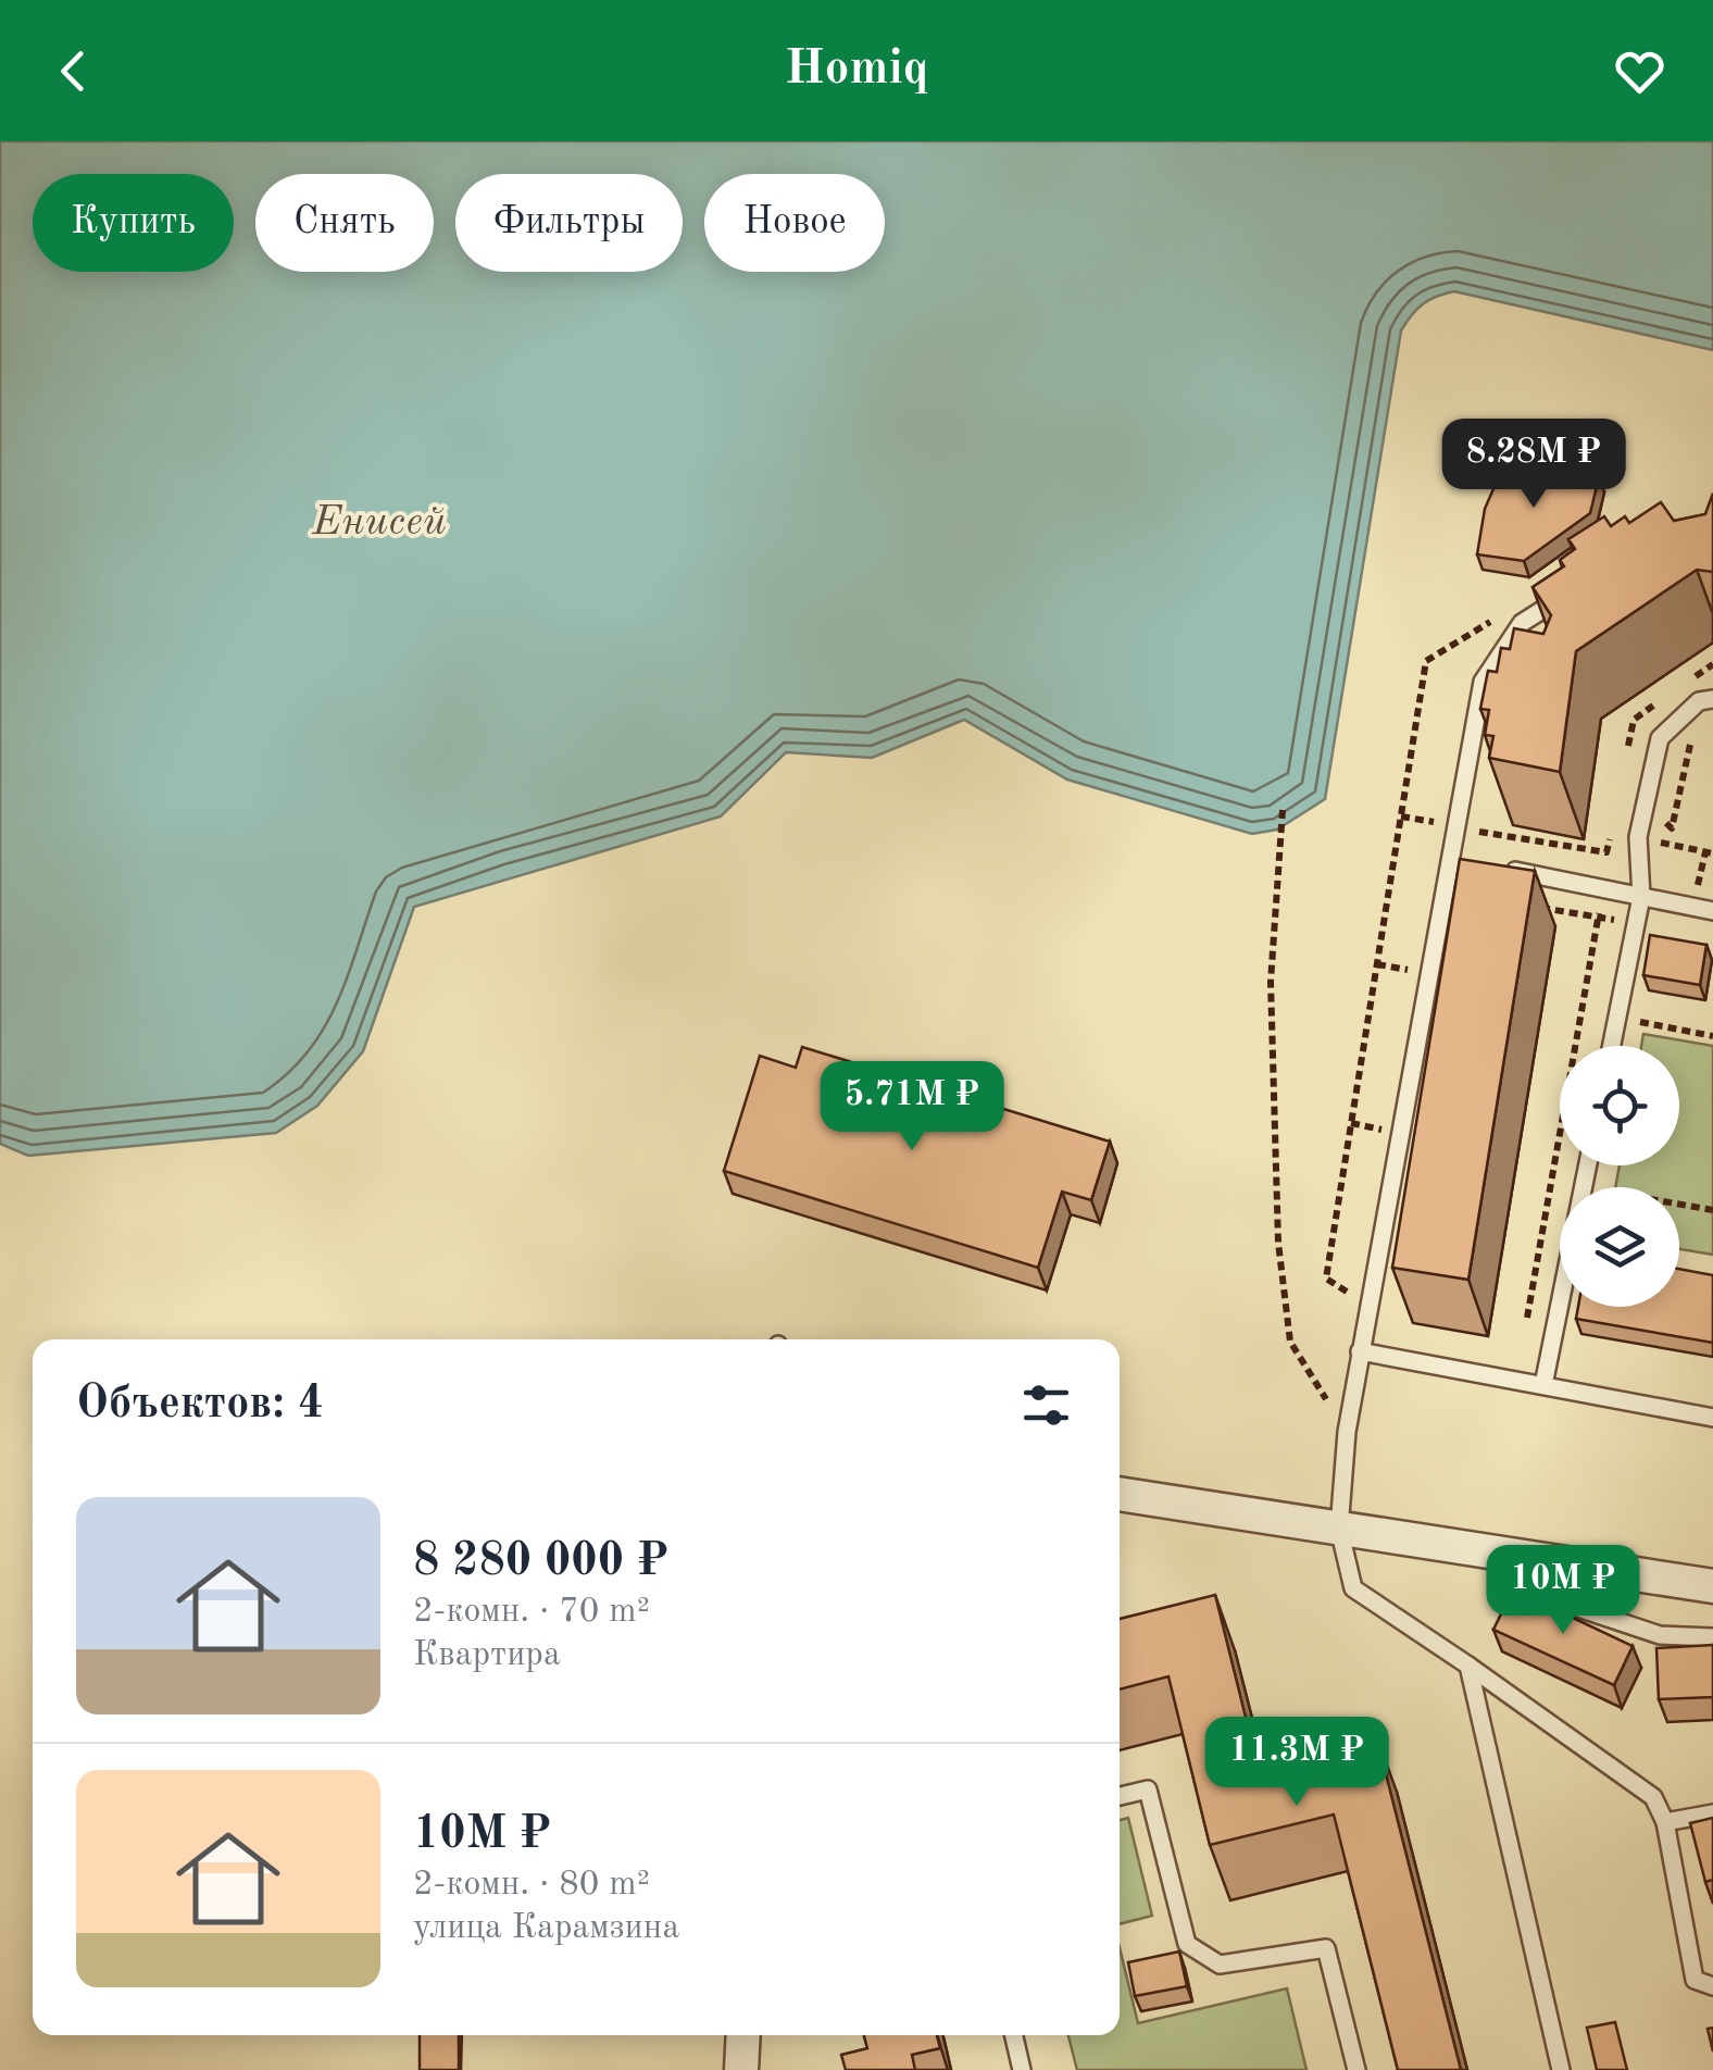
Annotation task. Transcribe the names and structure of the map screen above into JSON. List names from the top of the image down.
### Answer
{
  "water": ["Енисей"],
  "page": {
    "header": "Homiq",
    "chip": [
      "Купить",
      "Снять",
      "Фильтры",
      "Новое"
    ],
    "price": [
      "8.28M ₽",
      "5.71M ₽",
      "10M ₽",
      "11.3M ₽"
    ],
    "heading": "Объектов: 4",
    "list": [
      {
        "name": "8 280 000 ₽",
        "note": "2-комн. · 70 m² · Квартира"
      },
      {
        "name": "10M ₽",
        "note": "2-комн. · 80 m² · улица Карамзина"
      }
    ]
  }
}
